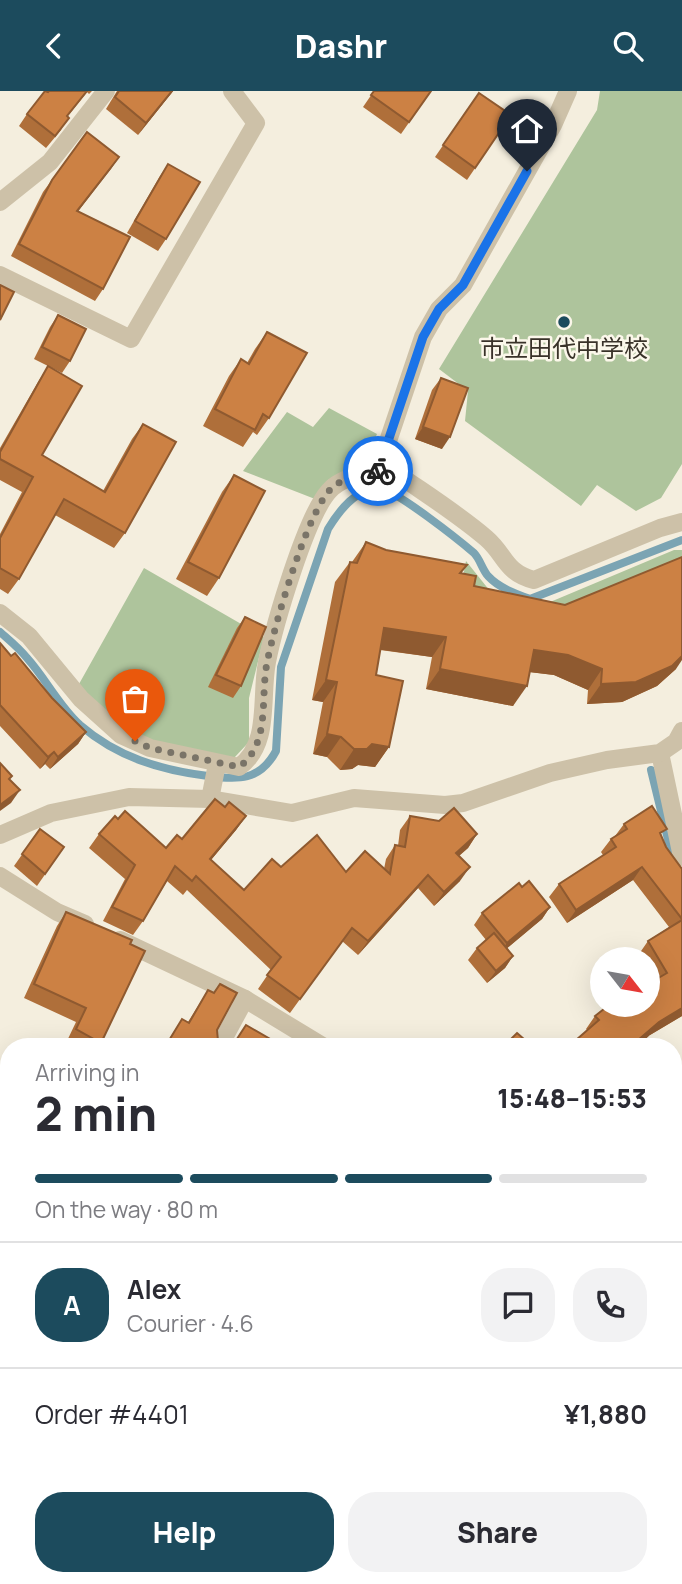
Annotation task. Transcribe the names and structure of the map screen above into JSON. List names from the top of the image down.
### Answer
{
  "places": ["市立田代中学校"],
  "north": "bottom right",
  "page": {
    "header": "Dashr",
    "heading": ["2 min", "Arriving in", "15:48–15:53"],
    "panel": [
      "Alex",
      "Courier · 4.6",
      "Order #4401",
      "¥1,880"
    ],
    "bar": "On the way · 80 m",
    "round": "A",
    "buttons": ["Help", "Share"]
  }
}
